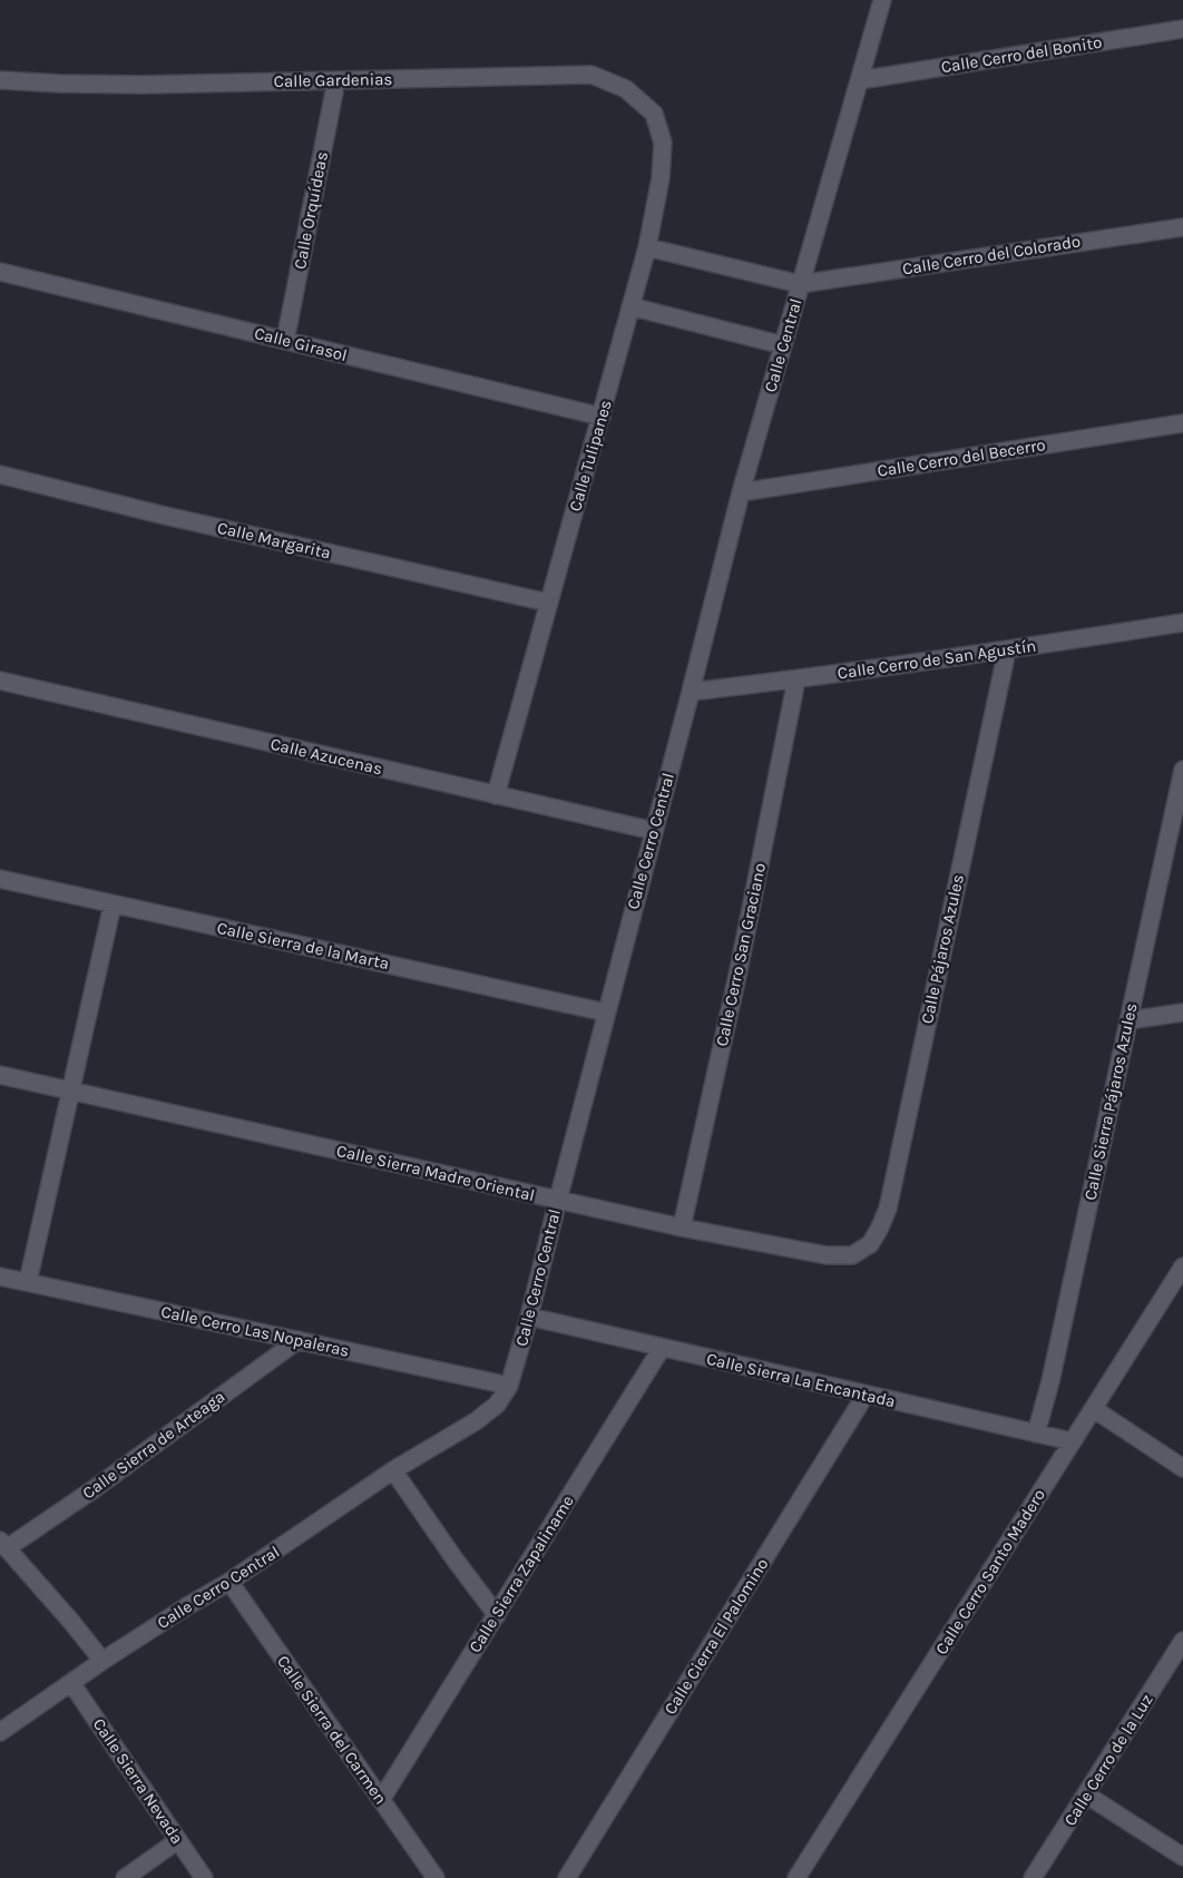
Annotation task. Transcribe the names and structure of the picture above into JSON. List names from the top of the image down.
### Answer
{
  "streets": {
    "street": [
      "Calle Cerro del Bonito",
      "Calle Gardenias",
      "Calle Orquídeas",
      "Calle Cerro del Colorado",
      "Calle Girasol",
      "Calle Central",
      "Calle Tulipanes",
      "Calle Cerro del Becerro",
      "Calle Margarita",
      "Calle Cerro de San Agustín",
      "Calle Azucenas",
      "Calle Cerro Central",
      "Calle Sierra de la Marta",
      "Calle Pájaros Azules",
      "Calle Cerro San Graciano",
      "Calle Sierra Pájaros Azules",
      "Calle Sierra Madre Oriental",
      "Calle Cerro Las Nopaleras",
      "Calle Sierra La Encantada",
      "Calle Sierra de Arteaga",
      "Calle Cerro Santo Madero",
      "Calle Sierra Zapaliname",
      "Calle Cierra El Palomino",
      "Calle Sierra del Carmen",
      "Calle Cerro de la Luz",
      "Calle Sierra Nevada"
    ]
  },
  "crossings": [
    ["Calle Cerro del Bonito", "Calle Central"],
    ["Calle Gardenias", "Calle Orquídeas"],
    ["Calle Gardenias", "Calle Tulipanes"],
    ["Calle Orquídeas", "Calle Girasol"],
    ["Calle Cerro del Colorado", "Calle Central"],
    ["Calle Girasol", "Calle Tulipanes"],
    ["Calle Central", "Calle Cerro del Becerro"],
    ["Calle Central", "Calle Cerro de San Agustín"],
    ["Calle Central", "Calle Cerro Central"],
    ["Calle Tulipanes", "Calle Margarita"],
    ["Calle Tulipanes", "Calle Azucenas"],
    ["Calle Cerro de San Agustín", "Calle Cerro Central"],
    ["Calle Cerro de San Agustín", "Calle Pájaros Azules"],
    ["Calle Cerro de San Agustín", "Calle Cerro San Graciano"],
    ["Calle Azucenas", "Calle Cerro Central"],
    ["Calle Cerro Central", "Calle Sierra de la Marta"],
    ["Calle Cerro Central", "Calle Sierra Madre Oriental"],
    ["Calle Cerro Central", "Calle Cerro Las Nopaleras"],
    ["Calle Cerro Central", "Calle Sierra La Encantada"],
    ["Calle Cerro Central", "Calle Sierra del Carmen"],
    ["Calle Cerro Central", "Calle Sierra Nevada"],
    ["Calle Pájaros Azules", "Calle Sierra Madre Oriental"],
    ["Calle Cerro San Graciano", "Calle Sierra Madre Oriental"],
    ["Calle Sierra Pájaros Azules", "Calle Sierra La Encantada"],
    ["Calle Cerro Las Nopaleras", "Calle Sierra de Arteaga"],
    ["Calle Sierra La Encantada", "Calle Cerro Santo Madero"],
    ["Calle Sierra La Encantada", "Calle Sierra Zapaliname"],
    ["Calle Sierra La Encantada", "Calle Cierra El Palomino"],
    ["Calle Sierra Zapaliname", "Calle Sierra del Carmen"]
  ]
}
